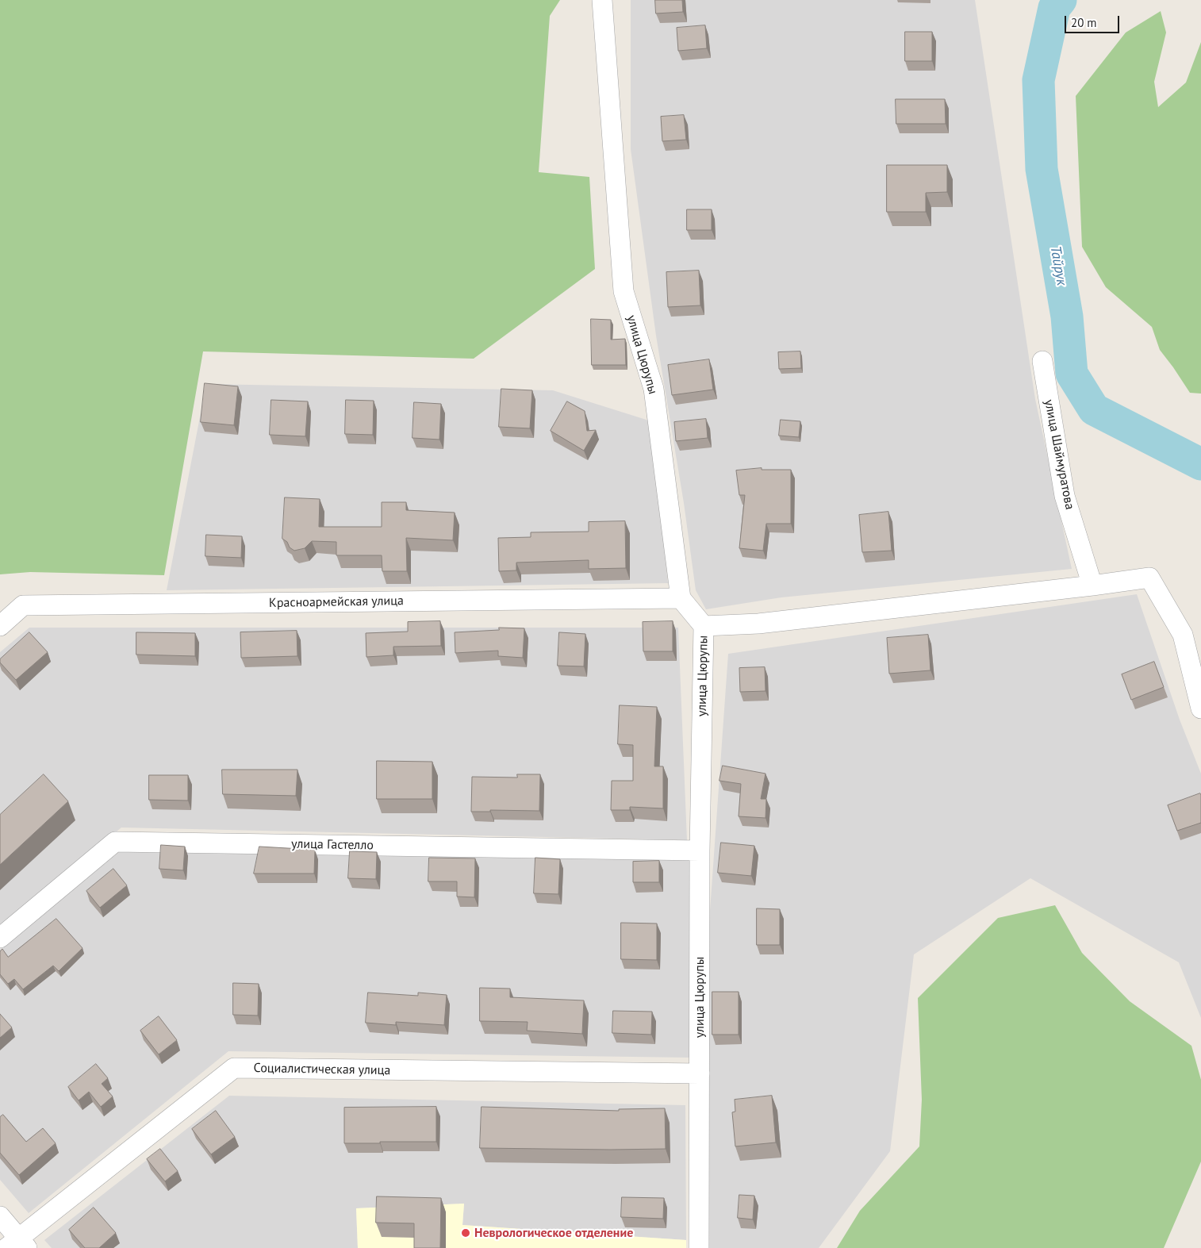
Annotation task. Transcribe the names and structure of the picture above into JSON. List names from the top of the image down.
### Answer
{
  "streets": {
    "street": [
      "улица Цюрупы",
      "улица Шаймуратова",
      "Красноармейская улица",
      "улица Гастелло",
      "Социалистическая улица"
    ]
  },
  "crossings": [
    ["улица Цюрупы", "Красноармейская улица"],
    ["улица Цюрупы", "улица Гастелло"],
    ["улица Цюрупы", "Социалистическая улица"]
  ],
  "water": ["Тайрук"],
  "places": ["Неврологическое отделение"],
  "scale_bar": "20 m"
}
